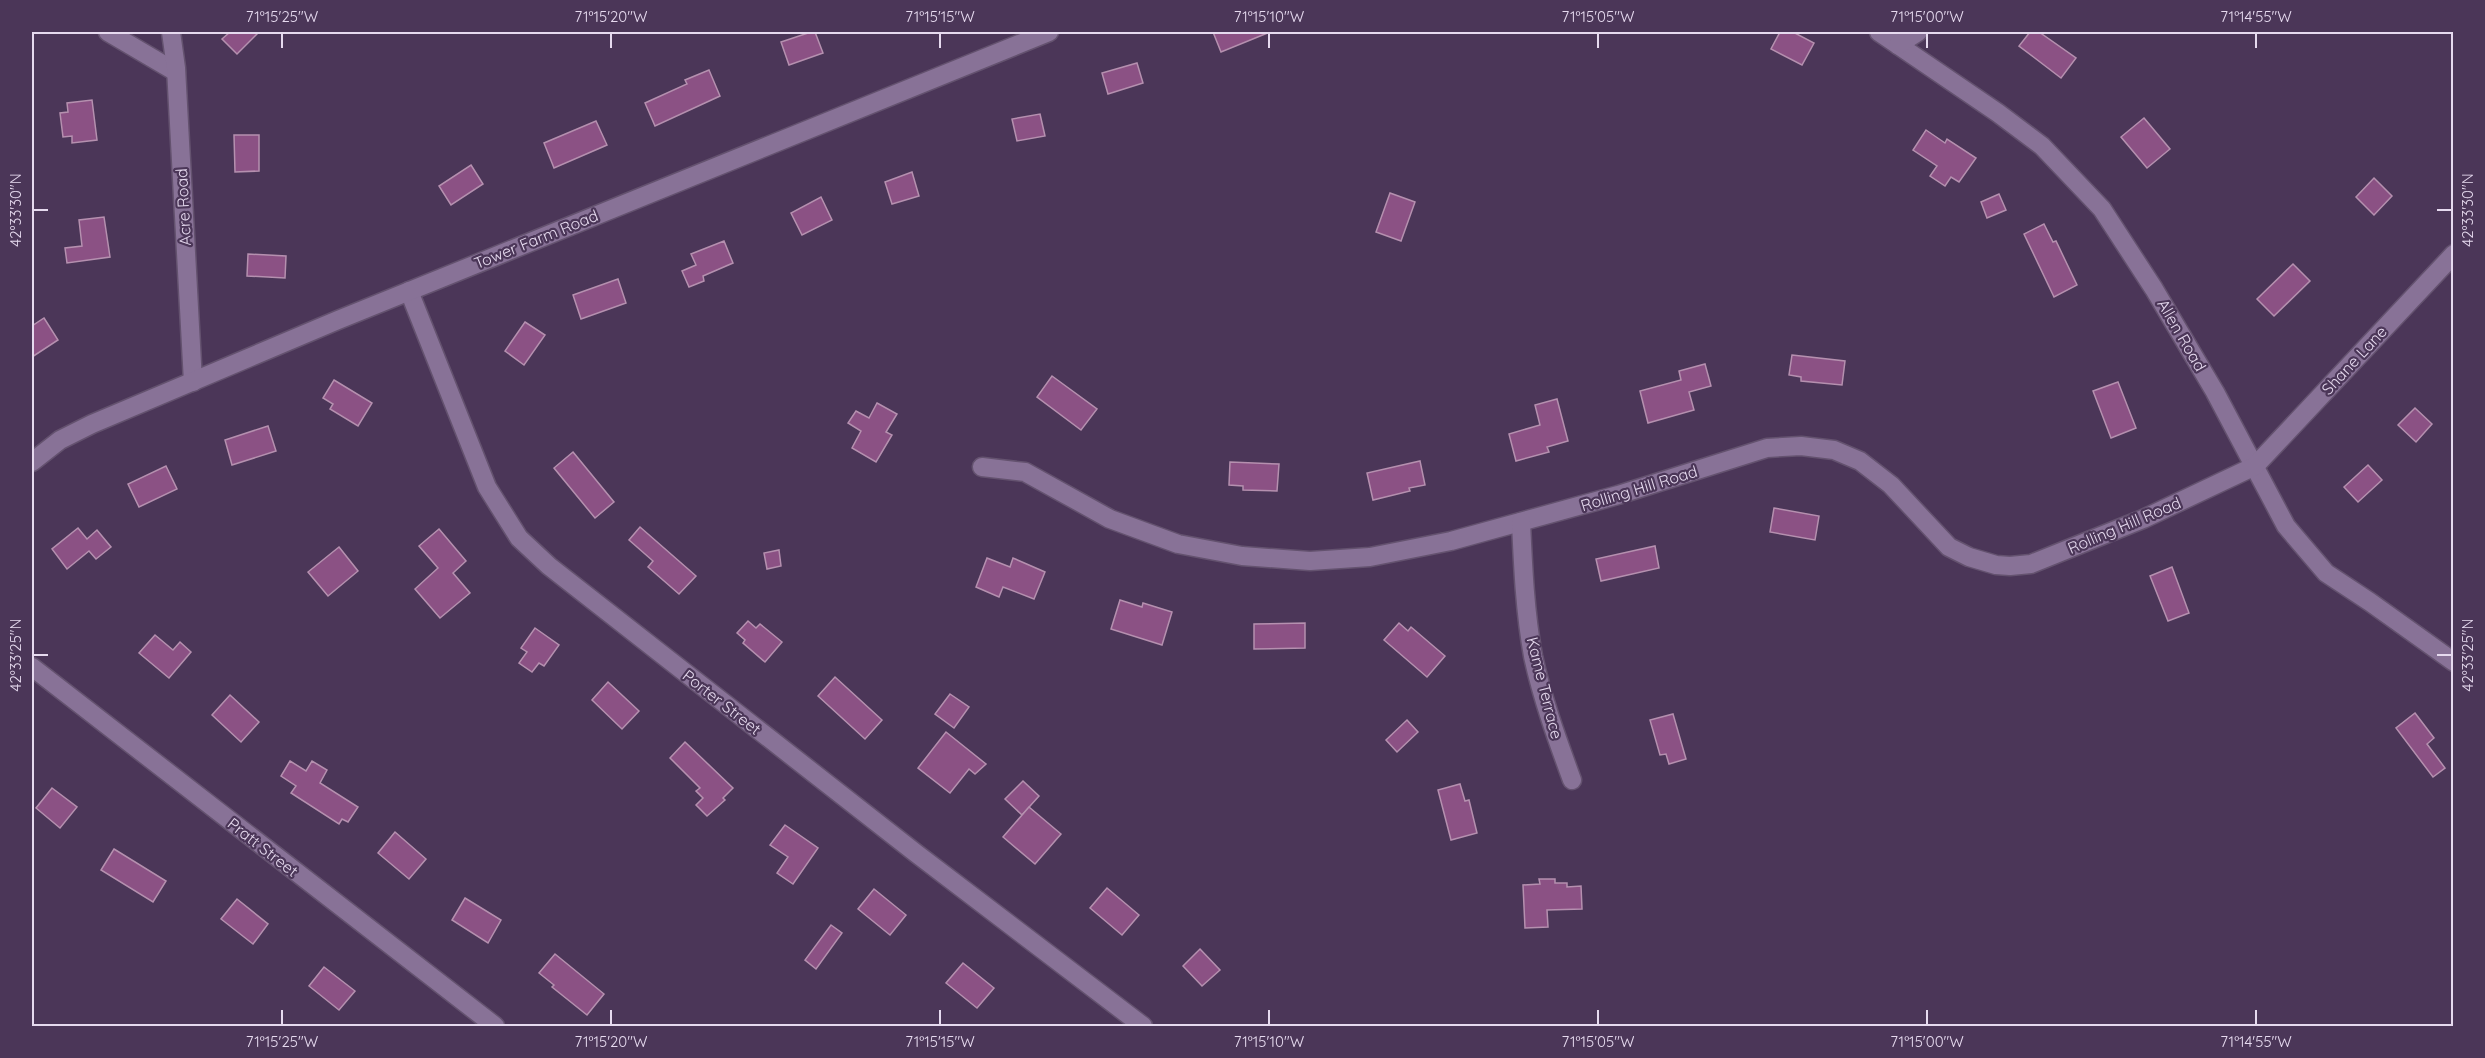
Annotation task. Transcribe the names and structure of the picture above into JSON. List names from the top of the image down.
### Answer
{
  "streets": {
    "street": [
      "Acre Road",
      "Tower Farm Road",
      "Allen Road",
      "Shane Lane",
      "Rolling Hill Road",
      "Kame Terrace",
      "Porter Street",
      "Pratt Street"
    ]
  },
  "crossings": [
    ["Acre Road", "Tower Farm Road"],
    ["Tower Farm Road", "Porter Street"],
    ["Allen Road", "Shane Lane"],
    ["Allen Road", "Rolling Hill Road"],
    ["Shane Lane", "Rolling Hill Road"],
    ["Rolling Hill Road", "Kame Terrace"]
  ],
  "coordinates": [
    "71°15'25\"W",
    "71°15'20\"W",
    "71°15'15\"W",
    "71°15'10\"W",
    "71°15'05\"W",
    "71°15'00\"W",
    "71°14'55\"W",
    "42°33'30\"N",
    "42°33'25\"N"
  ]
}
